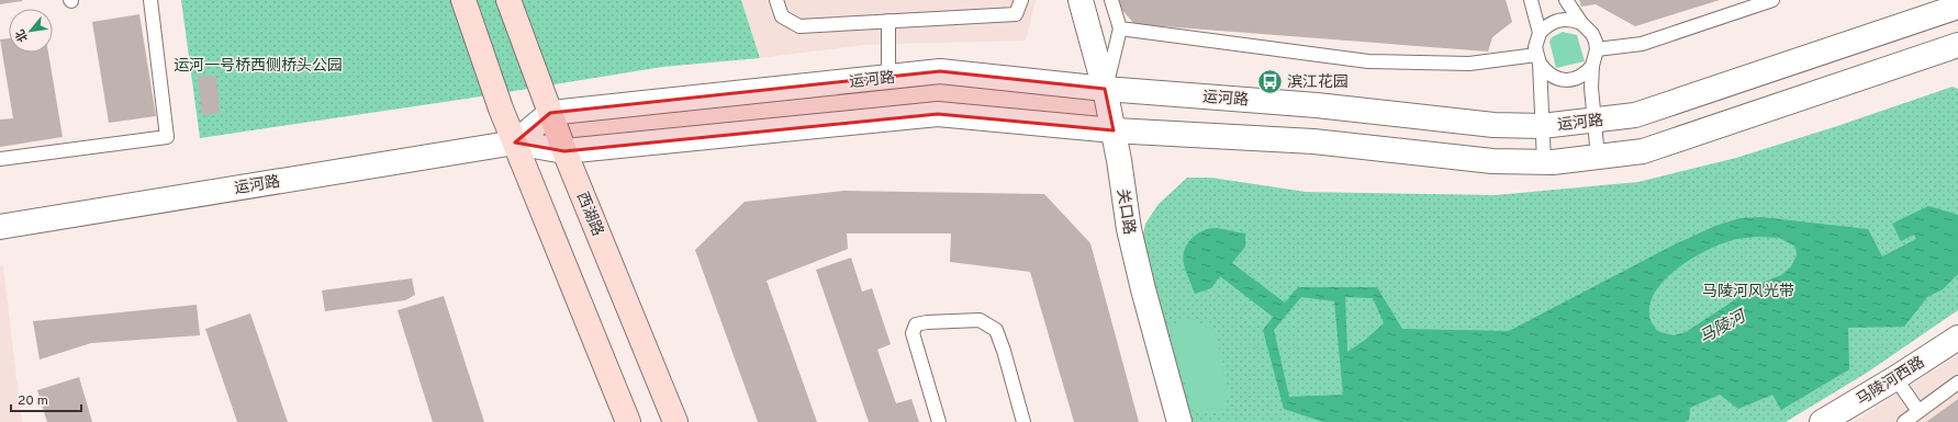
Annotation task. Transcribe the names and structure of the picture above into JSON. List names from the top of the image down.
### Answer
{
  "streets": {
    "main road": ["西湖路"],
    "street": ["运河路", "关口路", "马陵河西路"]
  },
  "crossings": [
    ["运河路", "关口路"],
    ["运河路", "西湖路"]
  ],
  "water": ["马陵河"],
  "parks": ["运河一号桥西侧桥头公园", "马陵河风光带"],
  "places": {
    "bus stop": ["滨江花园"]
  },
  "scale_bar": "20 m",
  "north": "bottom left"
}
